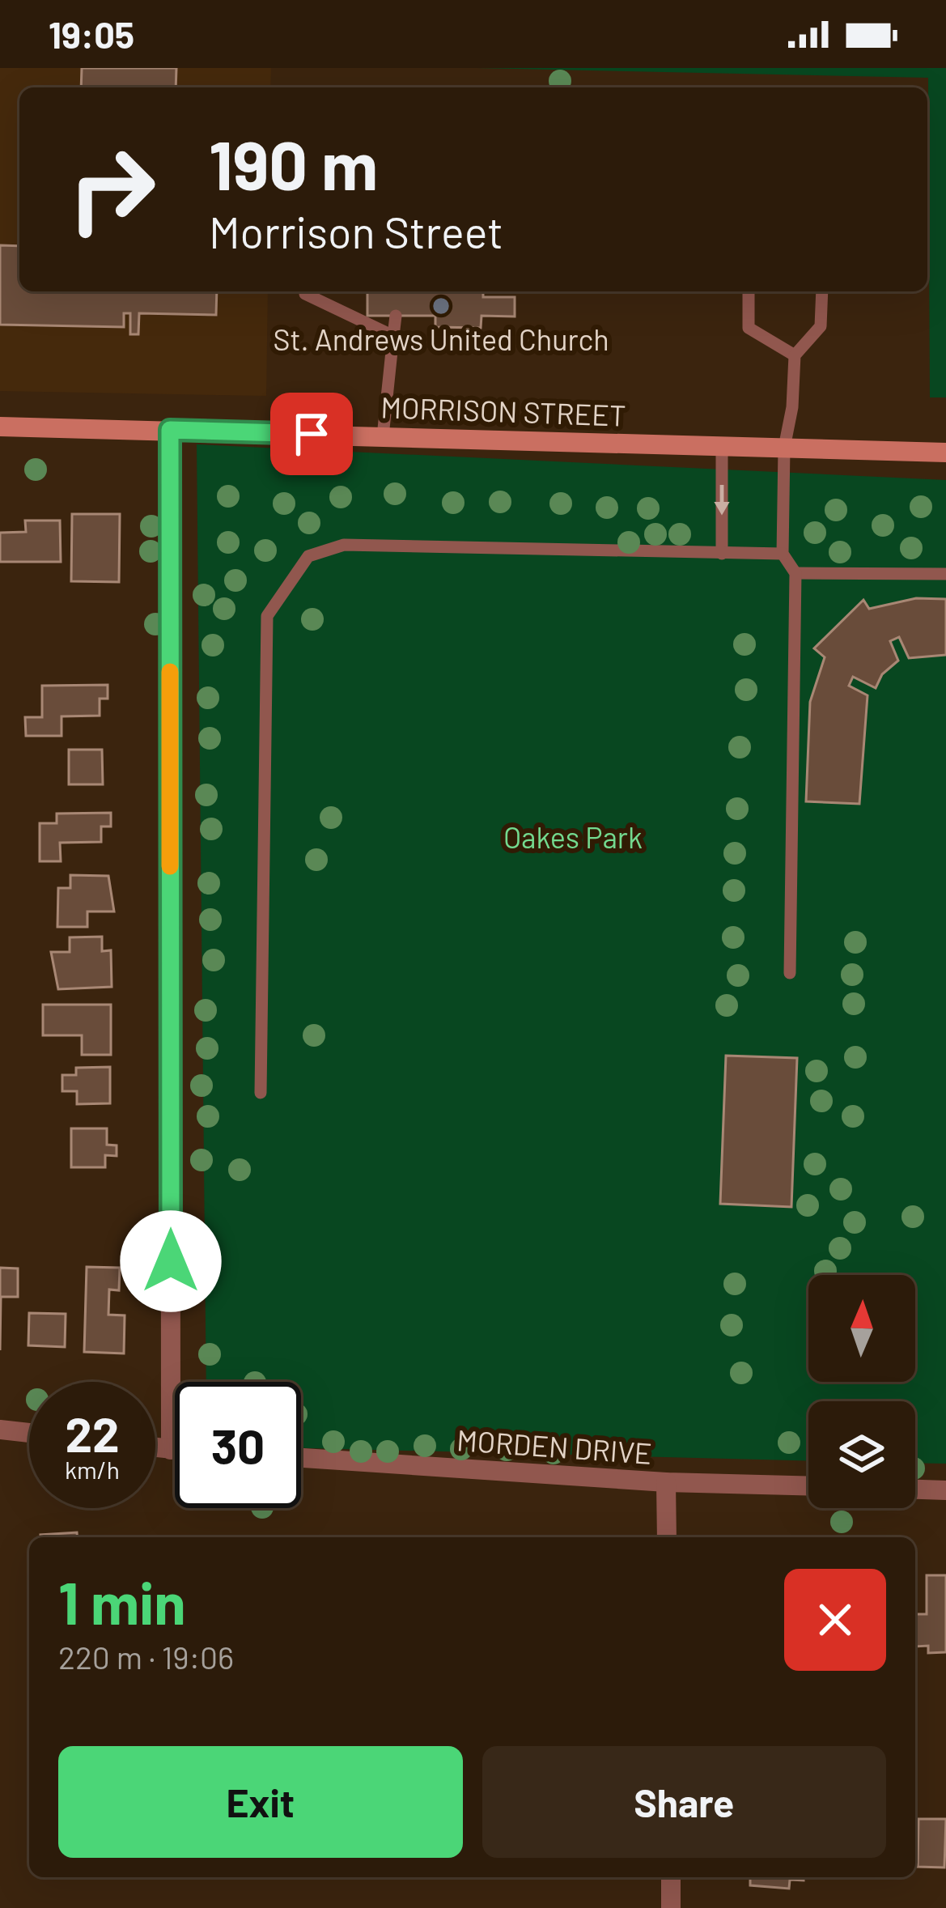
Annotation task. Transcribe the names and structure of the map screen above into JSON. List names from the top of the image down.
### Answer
{
  "streets": {
    "street": ["MORRISON STREET", "MORDEN DRIVE"]
  },
  "parks": ["Oakes Park"],
  "places": ["St. Andrews United Church"],
  "north": "top",
  "page": {
    "status": "19:05",
    "turn": ["190 m", "Morrison Street"],
    "speed": "22 km/h",
    "limit": "30",
    "heading": ["1 min", "220 m · 19:06"],
    "buttons": ["Exit", "Share"]
  }
}
